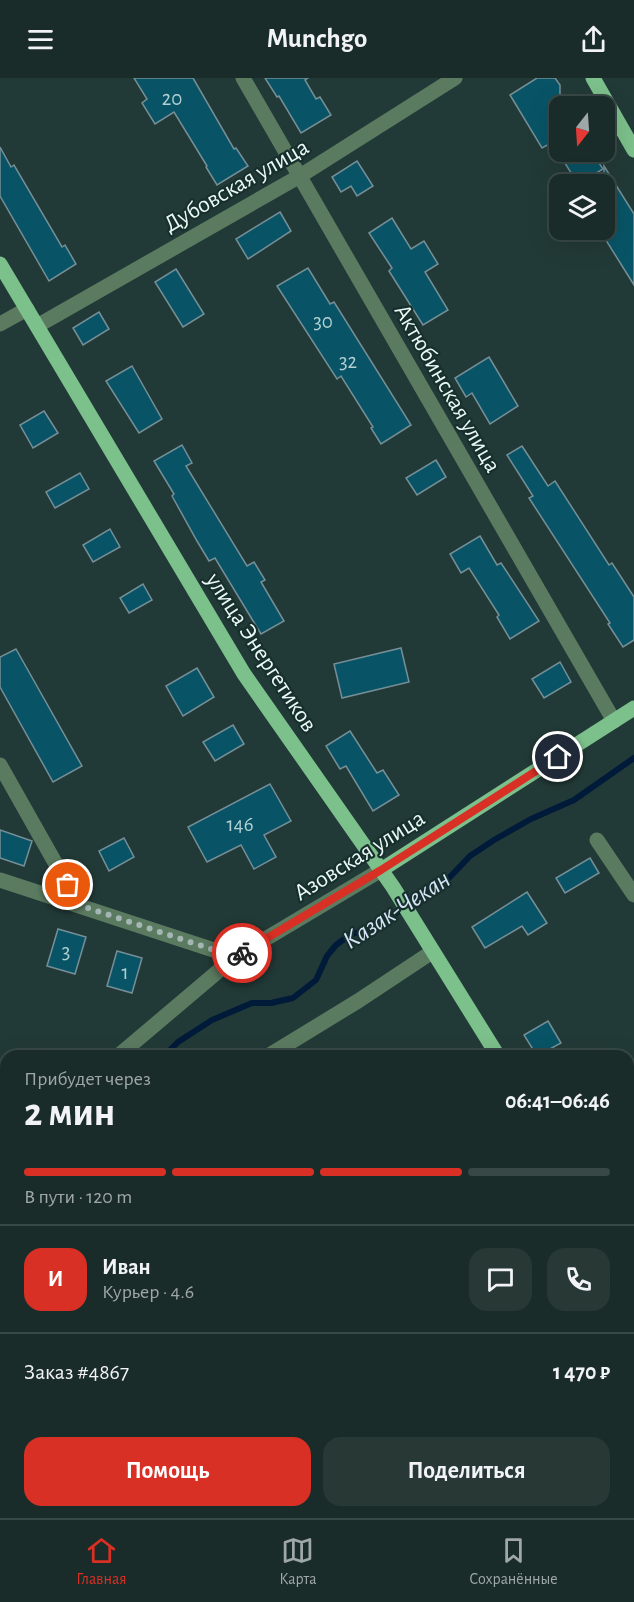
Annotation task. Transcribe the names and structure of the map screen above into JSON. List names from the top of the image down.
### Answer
{
  "streets": {
    "main road": ["улица Энергетиков", "Азовская улица"],
    "street": ["Дубовская улица", "Актюбинская улица"]
  },
  "crossings": [
    ["Дубовская улица", "Актюбинская улица"],
    ["Дубовская улица", "улица Энергетиков"],
    ["Актюбинская улица", "Азовская улица"],
    ["улица Энергетиков", "Азовская улица"]
  ],
  "water": ["Казак-Чекан"],
  "house_numbers": [
    "20",
    "30",
    "32",
    "146",
    "3",
    "1"
  ],
  "north": "bottom",
  "page": {
    "header": "Munchgo",
    "heading": ["2 мин", "Прибудет через", "06:41–06:46"],
    "panel": [
      "Иван",
      "Курьер · 4.6",
      "Заказ #4867",
      "1 470 ₽"
    ],
    "bar": "В пути · 120 m",
    "round": "И",
    "buttons": ["Помощь", "Поделиться"],
    "tabs": ["Главная", "Карта", "Сохранённые"]
  }
}
